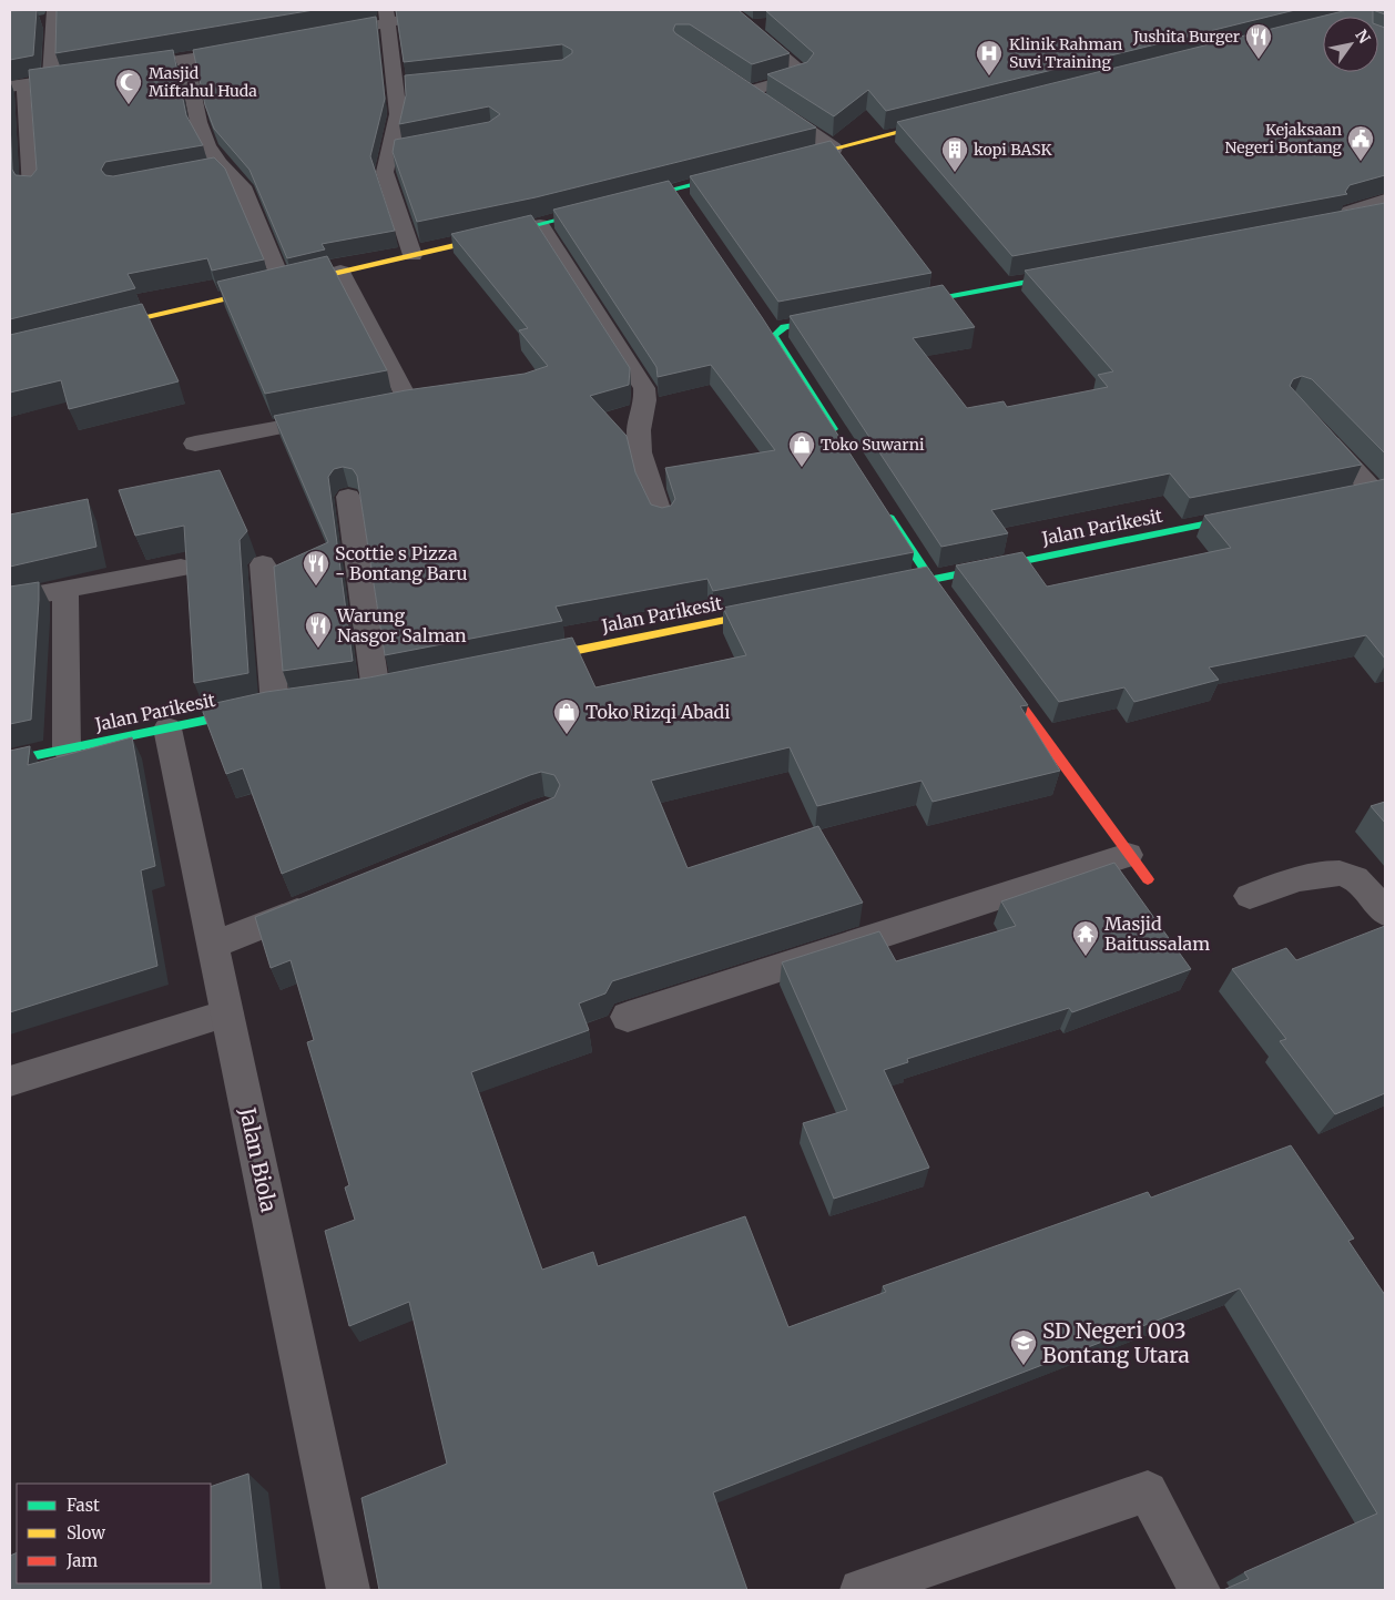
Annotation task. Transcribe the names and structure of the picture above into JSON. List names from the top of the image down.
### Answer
{
  "streets": {
    "street": ["Jalan Parikesit", "Jalan Biola"]
  },
  "crossings": [
    ["Jalan Parikesit", "Jalan Biola"]
  ],
  "places": {
    "restaurant": ["Jushita Burger", "Scottie s Pizza - Bontang Baru", "Warung Nasgor Salman"],
    "hospital": ["Klinik Rahman Suvi Training"],
    "mosque": ["Masjid Miftahul Huda"],
    "public building": ["Kejaksaan Negeri Bontang"],
    "building": ["kopi BASK"],
    "shop": ["Toko Suwarni", "Toko Rizqi Abadi"],
    "temple": ["Masjid Baitussalam"],
    "school or university": ["SD Negeri 003 Bontang Utara"]
  },
  "legend": ["Fast", "Slow", "Jam"],
  "north": "top right"
}
